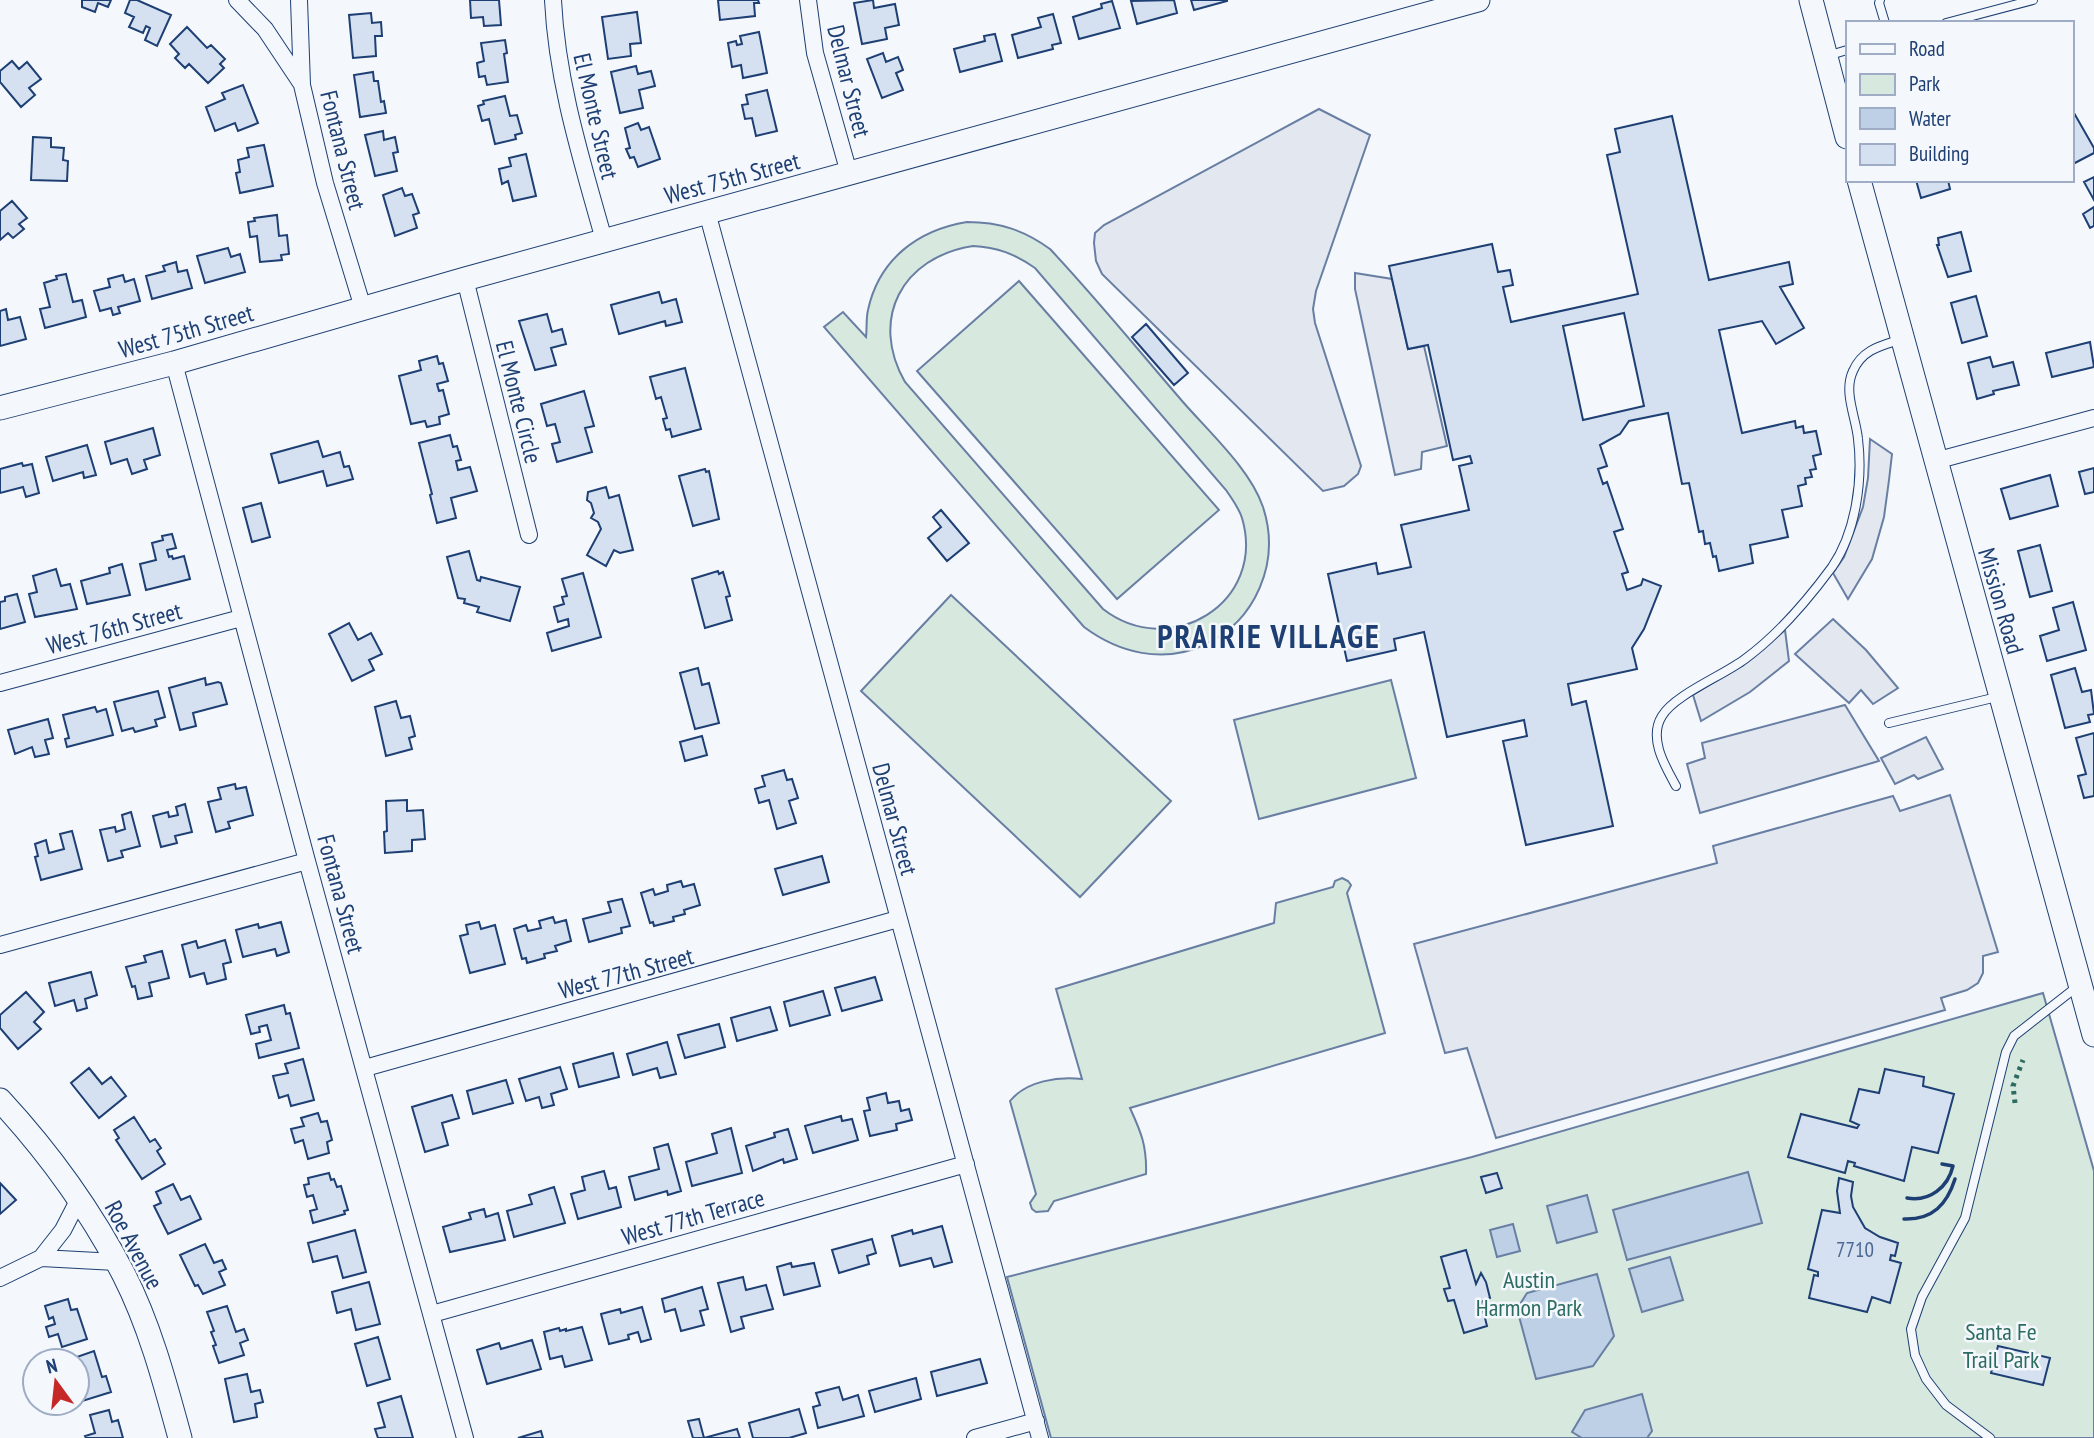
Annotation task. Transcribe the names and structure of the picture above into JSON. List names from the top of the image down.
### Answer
{
  "streets": {
    "main road": ["West 75th Street", "Mission Road", "Roe Avenue"],
    "street": [
      "Delmar Street",
      "El Monte Street",
      "Fontana Street",
      "El Monte Circle",
      "West 76th Street",
      "West 77th Street",
      "West 77th Terrace"
    ]
  },
  "crossings": [
    ["Delmar Street", "West 75th Street"],
    ["Delmar Street", "West 77th Street"],
    ["Delmar Street", "West 77th Terrace"],
    ["El Monte Street", "West 75th Street"],
    ["Fontana Street", "West 75th Street"],
    ["Fontana Street", "West 76th Street"],
    ["Fontana Street", "West 77th Street"],
    ["Fontana Street", "West 77th Terrace"],
    ["West 75th Street", "El Monte Circle"]
  ],
  "districts": ["PRAIRIE VILLAGE"],
  "parks": ["Austin Harmon Park", "Santa Fe Trail Park"],
  "house_numbers": ["7710"],
  "legend": [
    "Road",
    "Park",
    "Water",
    "Building"
  ],
  "north": "top"
}
